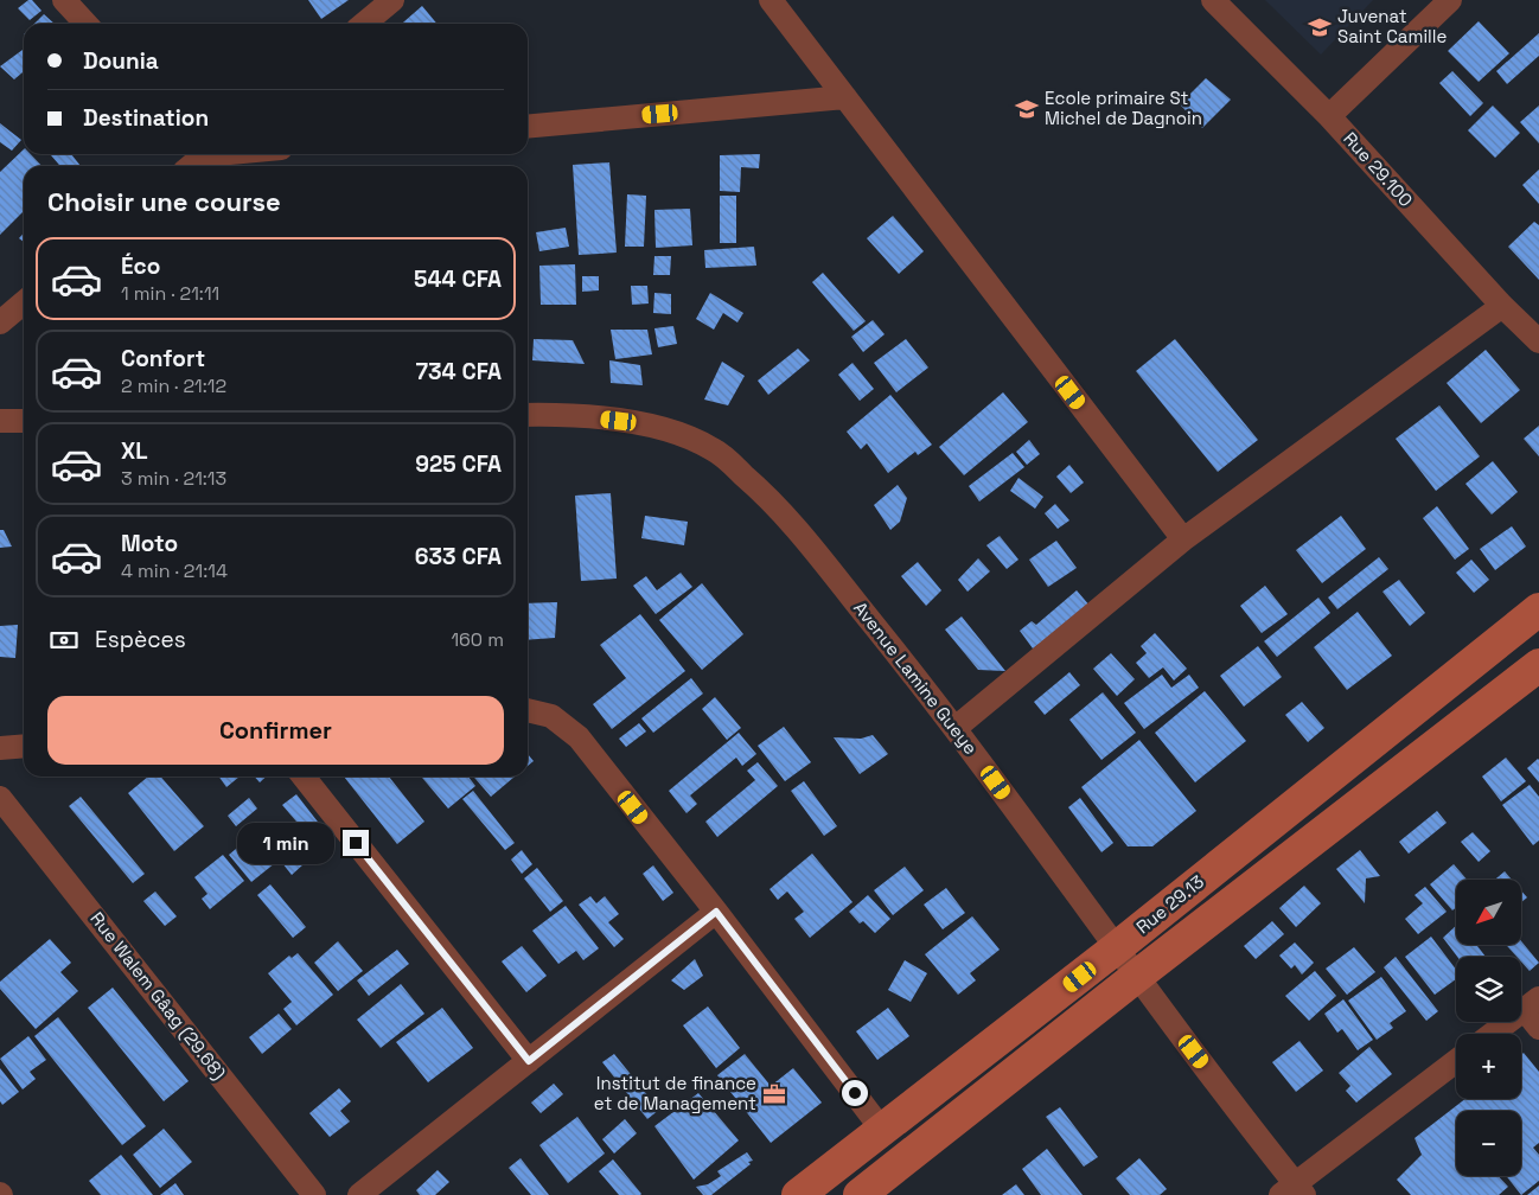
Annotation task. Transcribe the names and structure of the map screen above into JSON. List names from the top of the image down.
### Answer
{
  "streets": {
    "main road": ["Rue 29.13"],
    "street": ["Rue 29.100", "Avenue Lamine Gueye", "Rue Walem Gâag (29.68)"]
  },
  "crossings": [
    ["Avenue Lamine Gueye", "Rue 29.13"]
  ],
  "places": {
    "school or university": ["Juvenat Saint Camille", "Ecole primaire St Michel de Dagnoin"],
    "office": ["Institut de finance et de Management"]
  },
  "north": "bottom left",
  "page": {
    "banner": ["Dounia", "Destination"],
    "heading": "Choisir une course",
    "list": [
      {
        "name": "Éco",
        "note": "1 min · 21:11",
        "value": "544 CFA"
      },
      {
        "name": "Confort",
        "note": "2 min · 21:12",
        "value": "734 CFA"
      },
      {
        "name": "XL",
        "note": "3 min · 21:13",
        "value": "925 CFA"
      },
      {
        "name": "Moto",
        "note": "4 min · 21:14",
        "value": "633 CFA"
      }
    ],
    "pay": ["Espèces", "160 m"],
    "buttons": "Confirmer",
    "bubble": "1 min",
    "map_buttons": ["+", "−"]
  }
}
